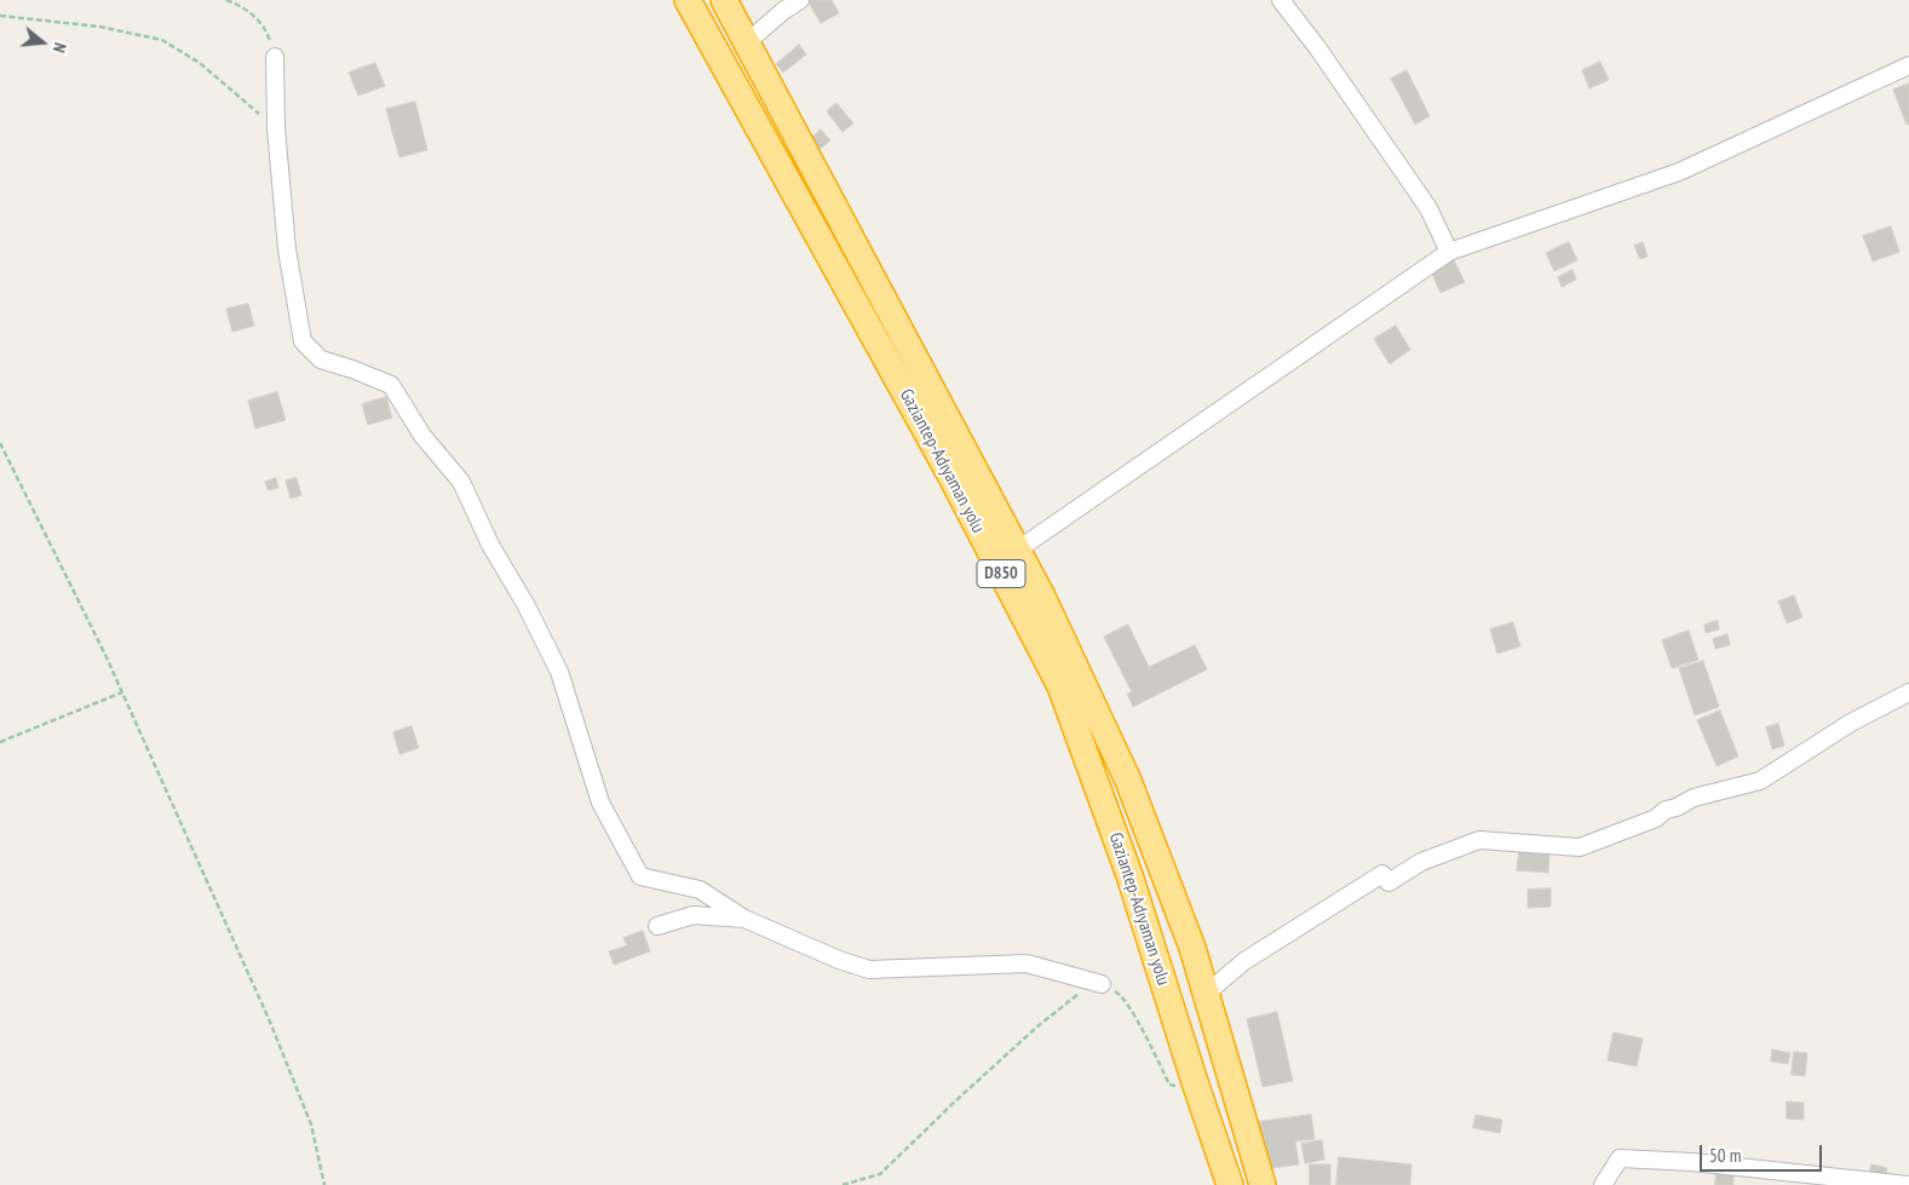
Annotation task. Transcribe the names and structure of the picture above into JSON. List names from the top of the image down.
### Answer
{
  "streets": {
    "highway": ["Gaziantep-Adıyaman yolu", "D850"]
  },
  "scale_bar": "50 m",
  "north": "right"
}
